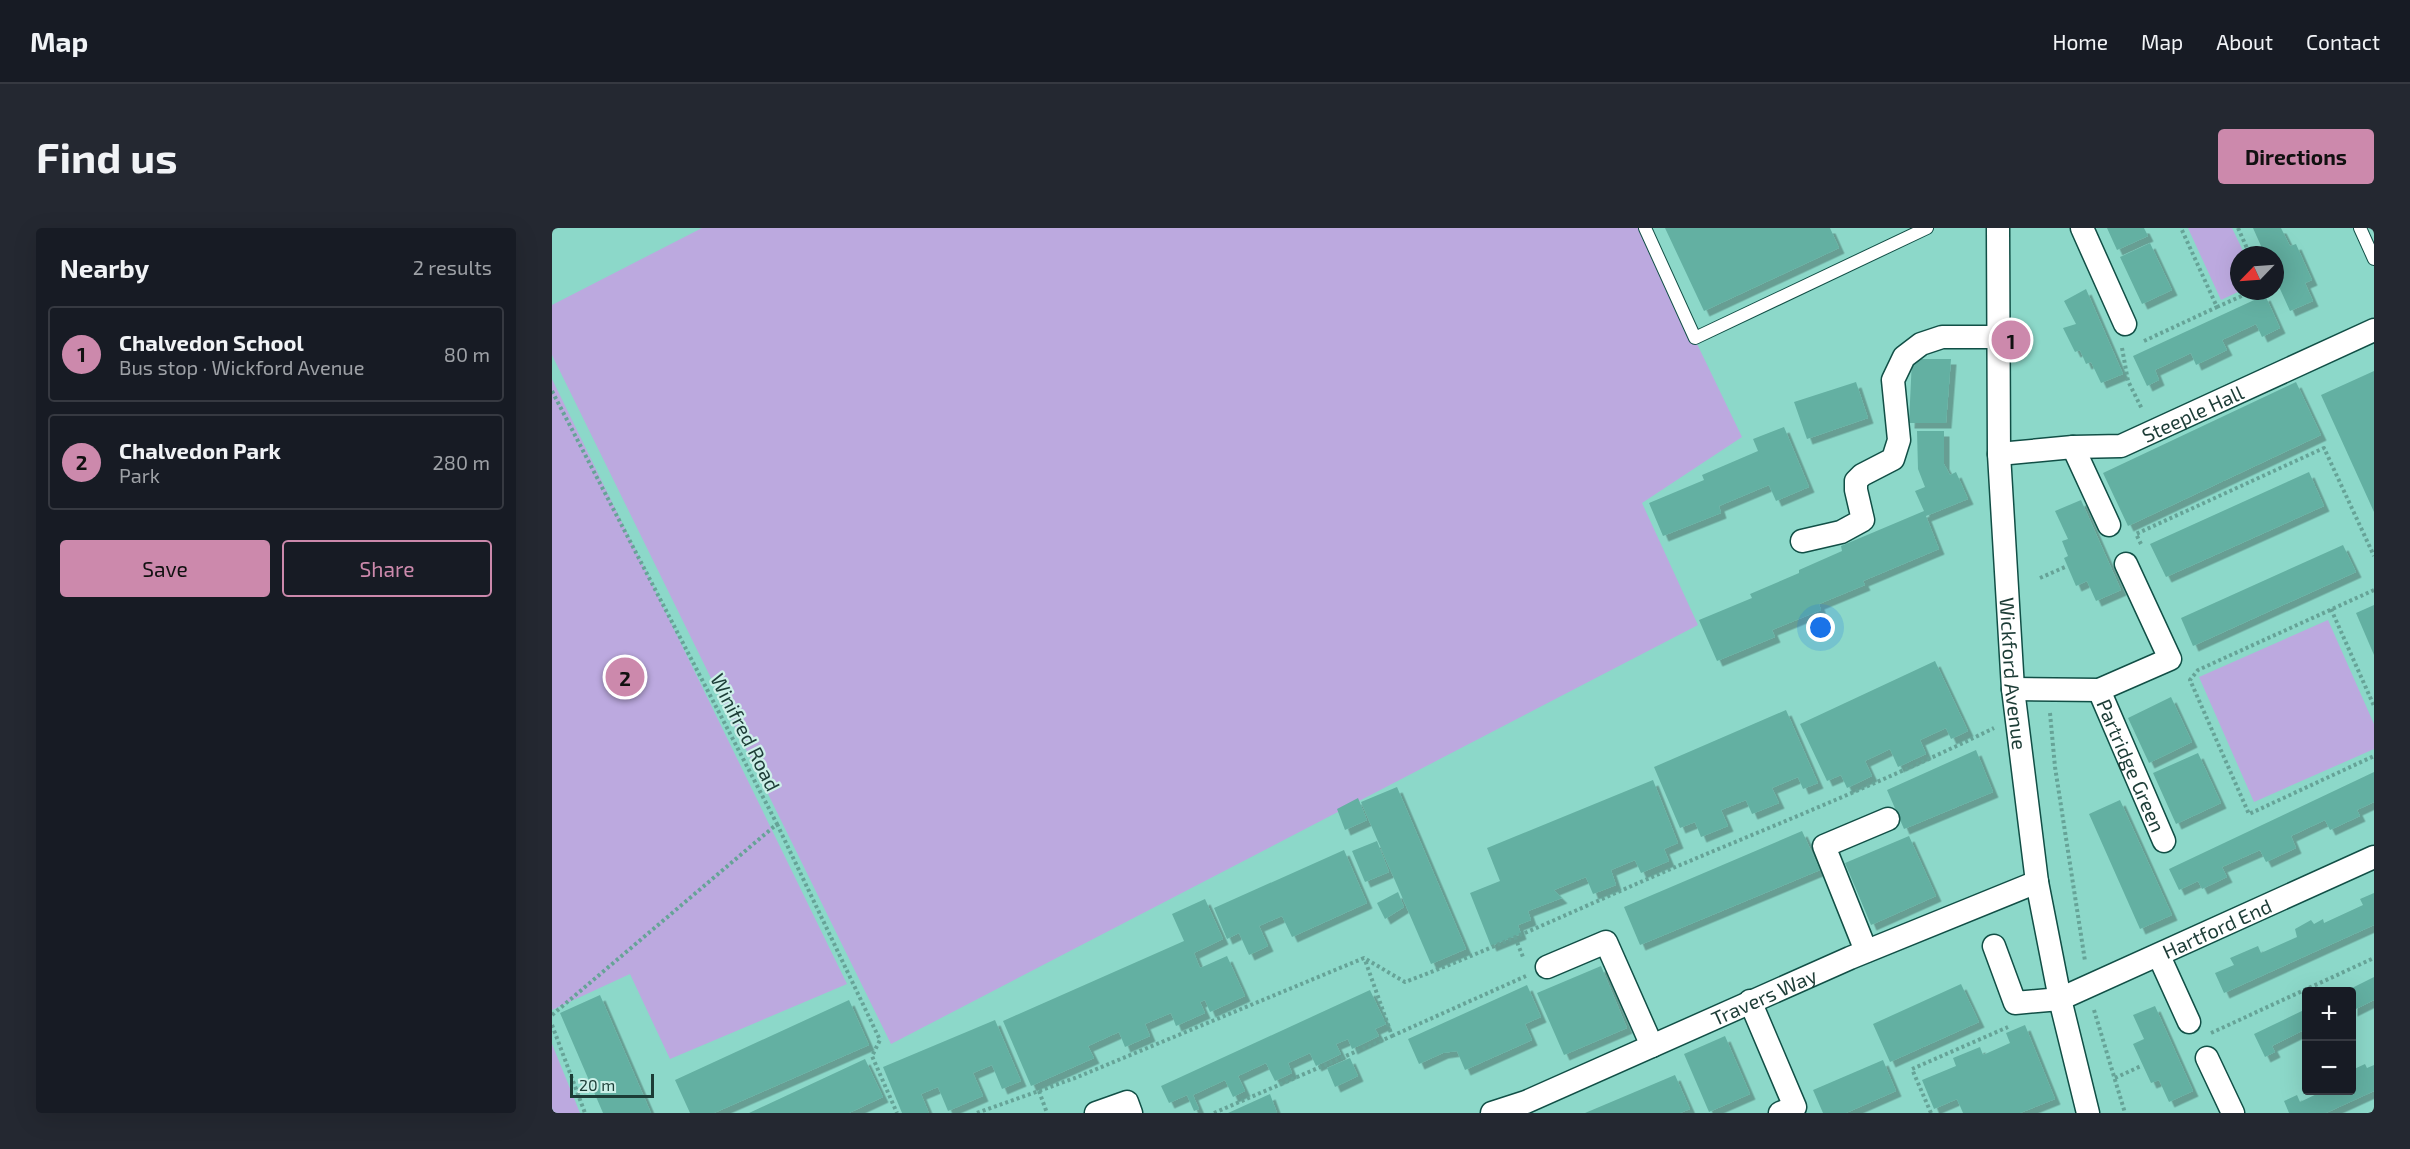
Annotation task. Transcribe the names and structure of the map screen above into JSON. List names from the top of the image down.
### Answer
{
  "streets": {
    "street": [
      "Steeple Hall",
      "Wickford Avenue",
      "Partridge Green",
      "Hartford End",
      "Travers Way"
    ],
    "path": ["Winifred Road"]
  },
  "crossings": [
    ["Steeple Hall", "Wickford Avenue"],
    ["Wickford Avenue", "Partridge Green"],
    ["Wickford Avenue", "Hartford End"],
    ["Wickford Avenue", "Travers Way"]
  ],
  "scale_bar": "20 m",
  "north": "bottom left",
  "page": {
    "header": "Map",
    "nav": [
      "Home",
      "Map",
      "About",
      "Contact"
    ],
    "buttons": [
      "Directions",
      ["Save", "Share"]
    ],
    "title": "Find us",
    "heading": ["Nearby", "2 results"],
    "list": [
      {
        "mark": "1",
        "name": "Chalvedon School",
        "note": "Bus stop · Wickford Avenue",
        "value": "80 m"
      },
      {
        "mark": "2",
        "name": "Chalvedon Park",
        "note": "Park",
        "value": "280 m"
      }
    ],
    "pins": ["1", "2"],
    "map_buttons": ["+", "−"],
    "scale": "20 m"
  }
}
